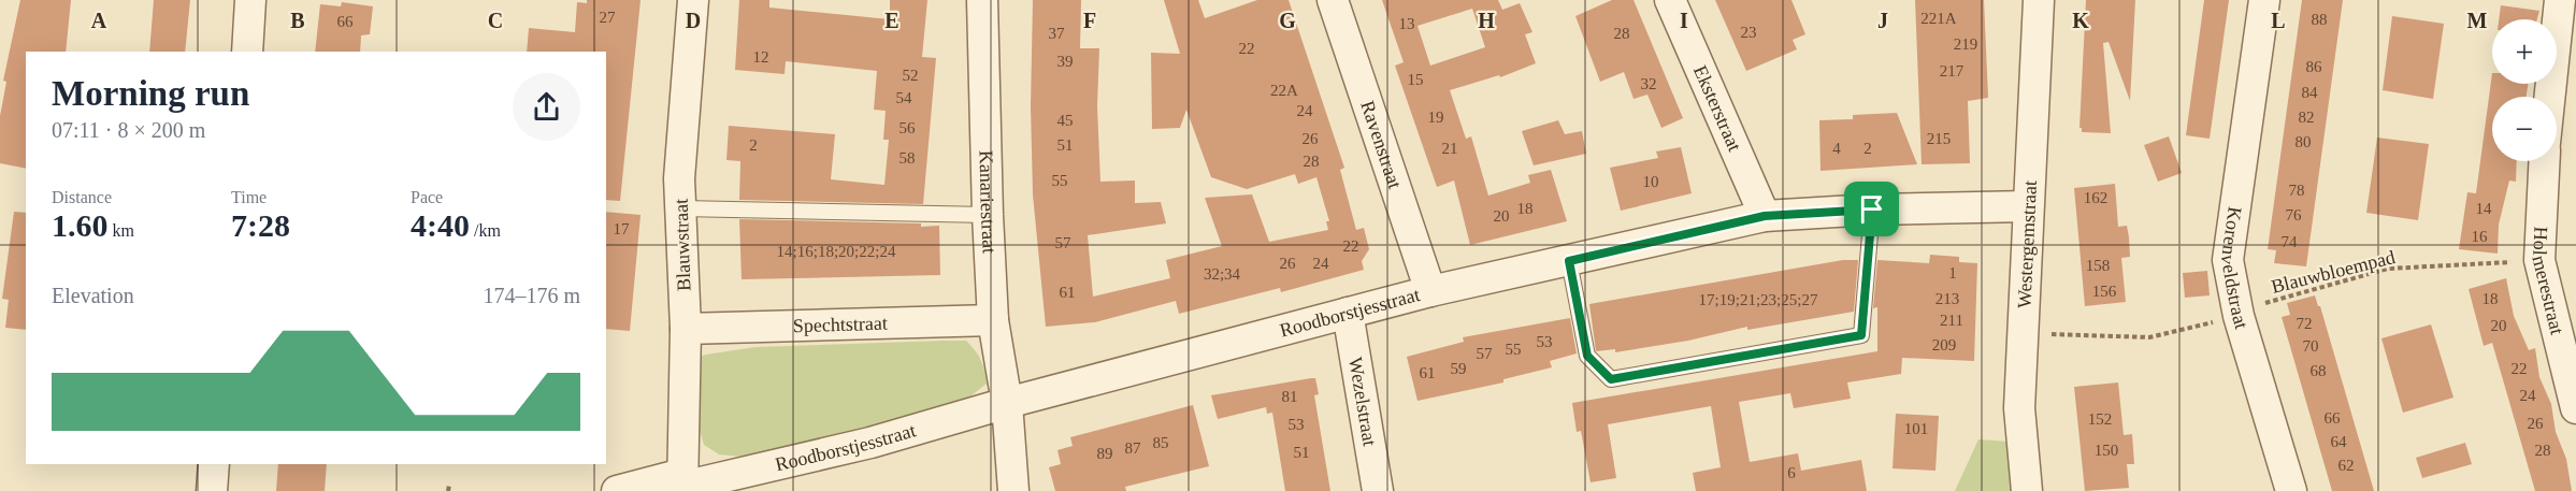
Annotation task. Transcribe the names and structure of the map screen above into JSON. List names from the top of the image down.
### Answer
{
  "streets": {
    "street": [
      "Eksterstraat",
      "Ravenstraat",
      "Kanariestraat",
      "Blauwstraat",
      "Westergemstraat",
      "Korenveldstraat",
      "Holmerestraat",
      "Roodborstjesstraat",
      "Spechtstraat",
      "Wezelstraat"
    ],
    "path": ["Blauwbloempad"]
  },
  "crossings": [
    ["Eksterstraat", "Roodborstjesstraat"],
    ["Ravenstraat", "Roodborstjesstraat"],
    ["Kanariestraat", "Roodborstjesstraat"],
    ["Kanariestraat", "Spechtstraat"],
    ["Blauwstraat", "Roodborstjesstraat"],
    ["Blauwstraat", "Spechtstraat"],
    ["Westergemstraat", "Blauwbloempad"],
    ["Westergemstraat", "Roodborstjesstraat"],
    ["Korenveldstraat", "Blauwbloempad"],
    ["Blauwbloempad", "Holmerestraat"],
    ["Roodborstjesstraat", "Wezelstraat"]
  ],
  "house_numbers": [
    "27",
    "221A",
    "88",
    "66",
    "13",
    "23",
    "37",
    "28",
    "219",
    "22",
    "12",
    "39",
    "86",
    "217",
    "52",
    "15",
    "32",
    "22A",
    "84",
    "54",
    "24",
    "19",
    "82",
    "45",
    "56",
    "26",
    "215",
    "80",
    "2",
    "51",
    "21",
    "4",
    "2",
    "58",
    "28",
    "55",
    "10",
    "78",
    "162",
    "18",
    "14",
    "76",
    "20",
    "17",
    "16",
    "74",
    "57",
    "22",
    "14;16;18;20;22;24",
    "26",
    "24",
    "158",
    "1",
    "32;34",
    "156",
    "61",
    "213",
    "18",
    "17;19;21;23;25;27",
    "211",
    "72",
    "20",
    "53",
    "209",
    "70",
    "55",
    "57",
    "59",
    "22",
    "68",
    "61",
    "24",
    "81",
    "66",
    "152",
    "26",
    "53",
    "101",
    "64",
    "85",
    "87",
    "150",
    "28",
    "51",
    "89",
    "62",
    "6"
  ],
  "page": {
    "map_buttons": ["+", "−"],
    "heading": ["Morning run", "07:11 · 8 × 200 m"],
    "stats": [
      ["Distance", "1.60 km"],
      ["Time", "7:28"],
      ["Pace", "4:40 /km"]
    ],
    "chart": ["Elevation", "174–176 m"]
  },
  "grid": {
    "columns": [
      "A",
      "B",
      "C",
      "D",
      "E",
      "F",
      "G",
      "H",
      "I",
      "J",
      "K",
      "L",
      "M"
    ]
  }
}
